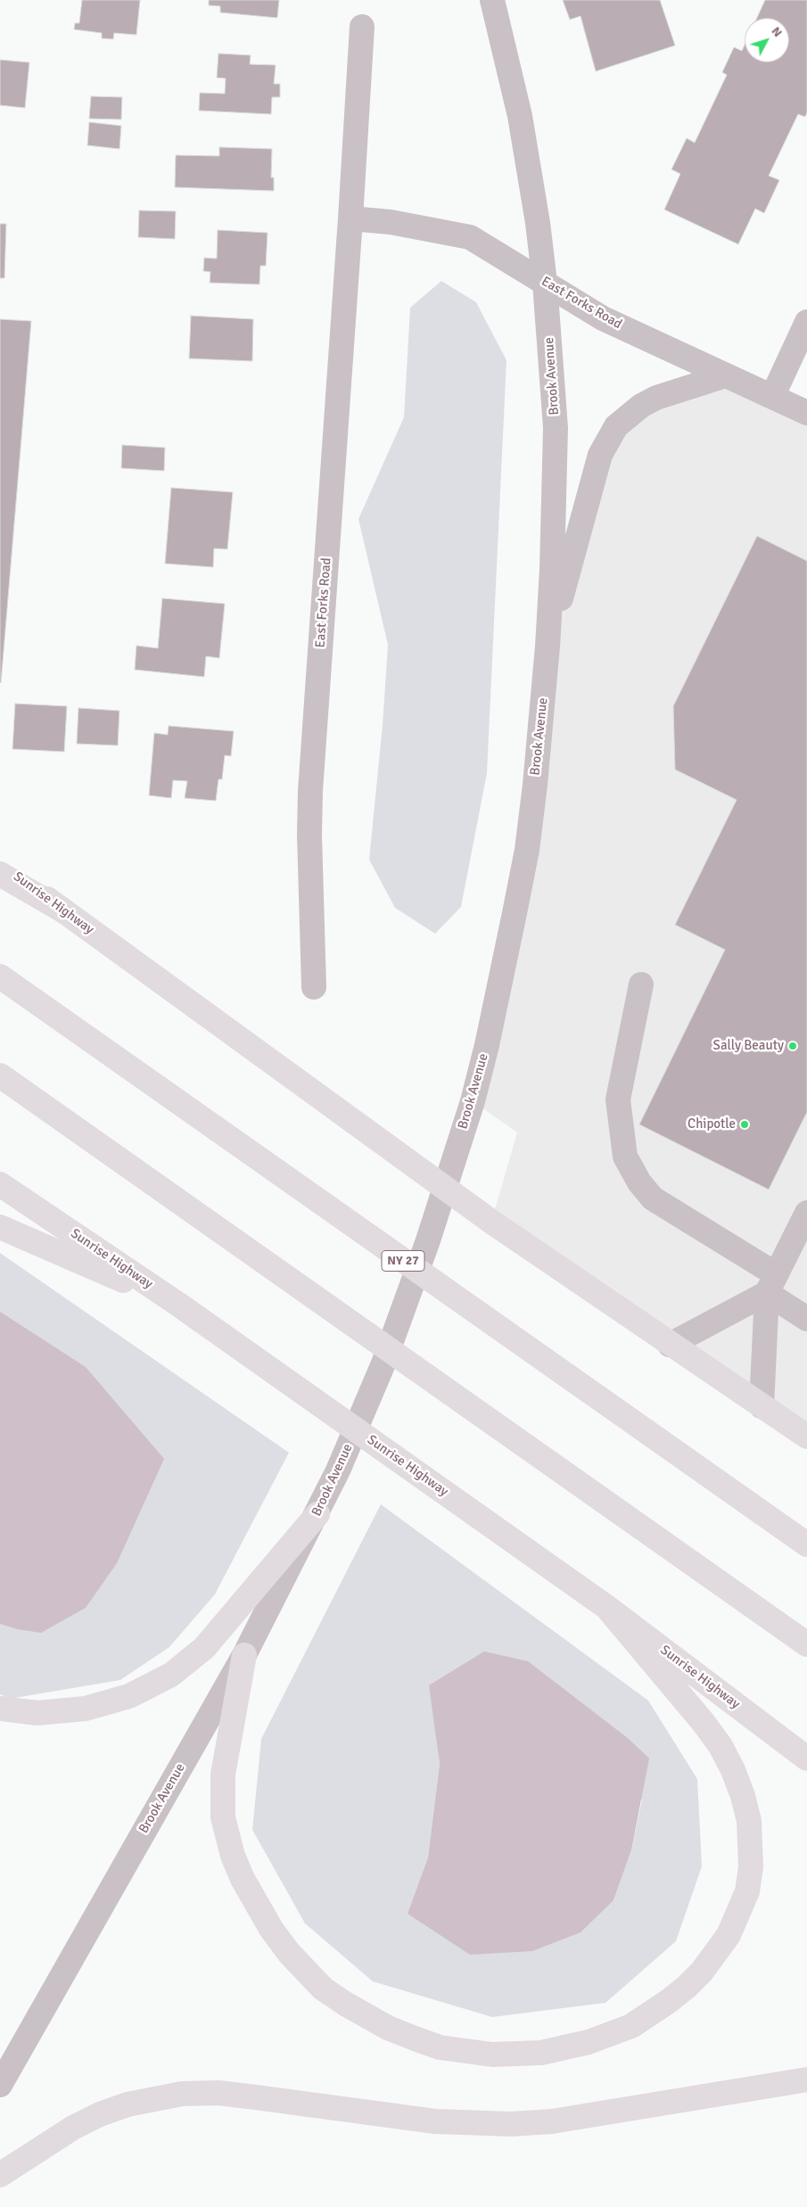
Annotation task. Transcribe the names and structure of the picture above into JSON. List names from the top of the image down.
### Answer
{
  "streets": {
    "main road": ["Sunrise Highway", "NY 27"],
    "street": ["East Forks Road", "Brook Avenue"]
  },
  "crossings": [
    ["East Forks Road", "Brook Avenue"]
  ],
  "places": ["Sally Beauty", "Chipotle"],
  "north": "top right"
}
